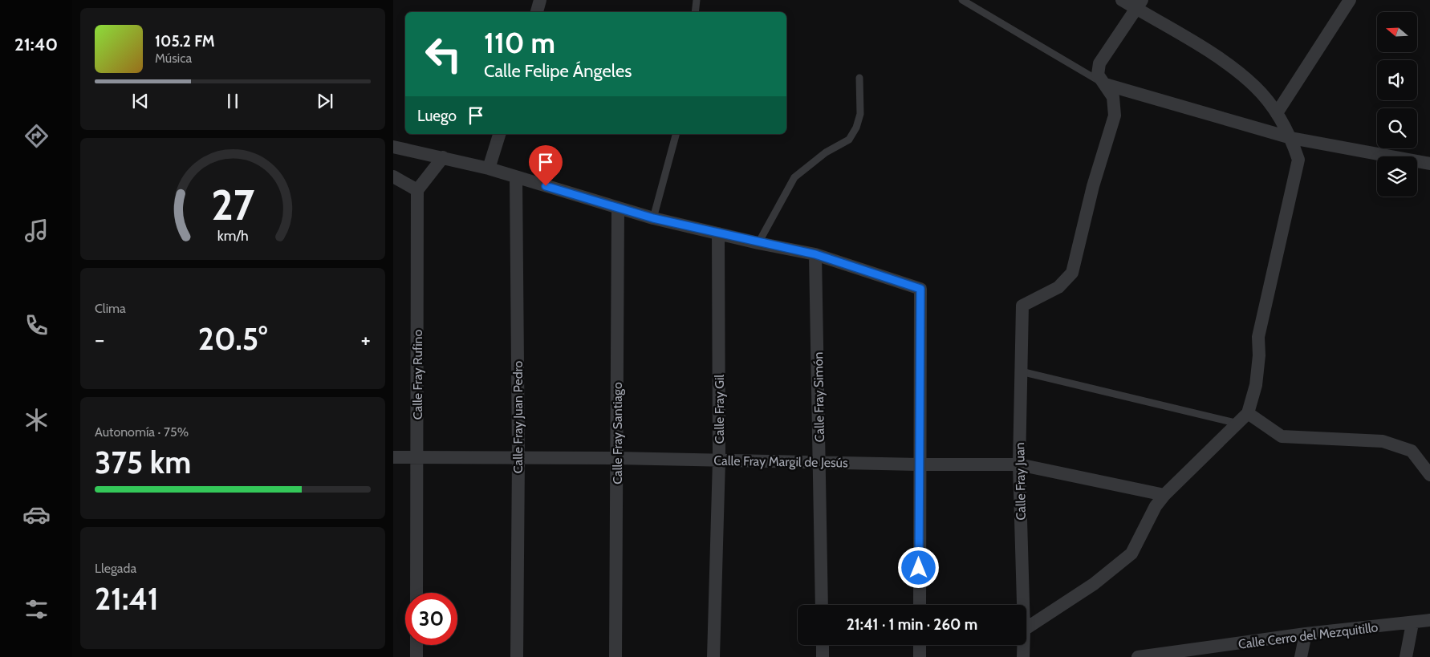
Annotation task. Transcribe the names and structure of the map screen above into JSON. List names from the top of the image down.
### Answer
{
  "streets": {
    "street": [
      "Calle Fray Rufino",
      "Calle Fray Simón",
      "Calle Fray Gil",
      "Calle Fray Juan Pedro",
      "Calle Fray Santiago",
      "Calle Fray Margil de Jesús",
      "Calle Fray Juan",
      "Calle Cerro del Mezquitillo"
    ]
  },
  "crossings": [
    ["Calle Fray Rufino", "Calle Fray Margil de Jesús"],
    ["Calle Fray Simón", "Calle Fray Margil de Jesús"],
    ["Calle Fray Gil", "Calle Fray Margil de Jesús"],
    ["Calle Fray Juan Pedro", "Calle Fray Margil de Jesús"],
    ["Calle Fray Santiago", "Calle Fray Margil de Jesús"],
    ["Calle Fray Margil de Jesús", "Calle Fray Juan"]
  ],
  "north": "left",
  "page": {
    "tabs": "21:40",
    "turn": ["110 m", "Calle Felipe Ángeles"],
    "song": ["105.2 FM", "Música"],
    "then": "Luego",
    "tile": [
      "Clima",
      ["Autonomía · 75%", "375 km"],
      ["Llegada", "21:41"]
    ],
    "heat": ["−", "20.5°", "+"],
    "limit": "30",
    "trip": "21:41 · 1 min · 260 m",
    "gauge": ["27", "km/h"]
  }
}
